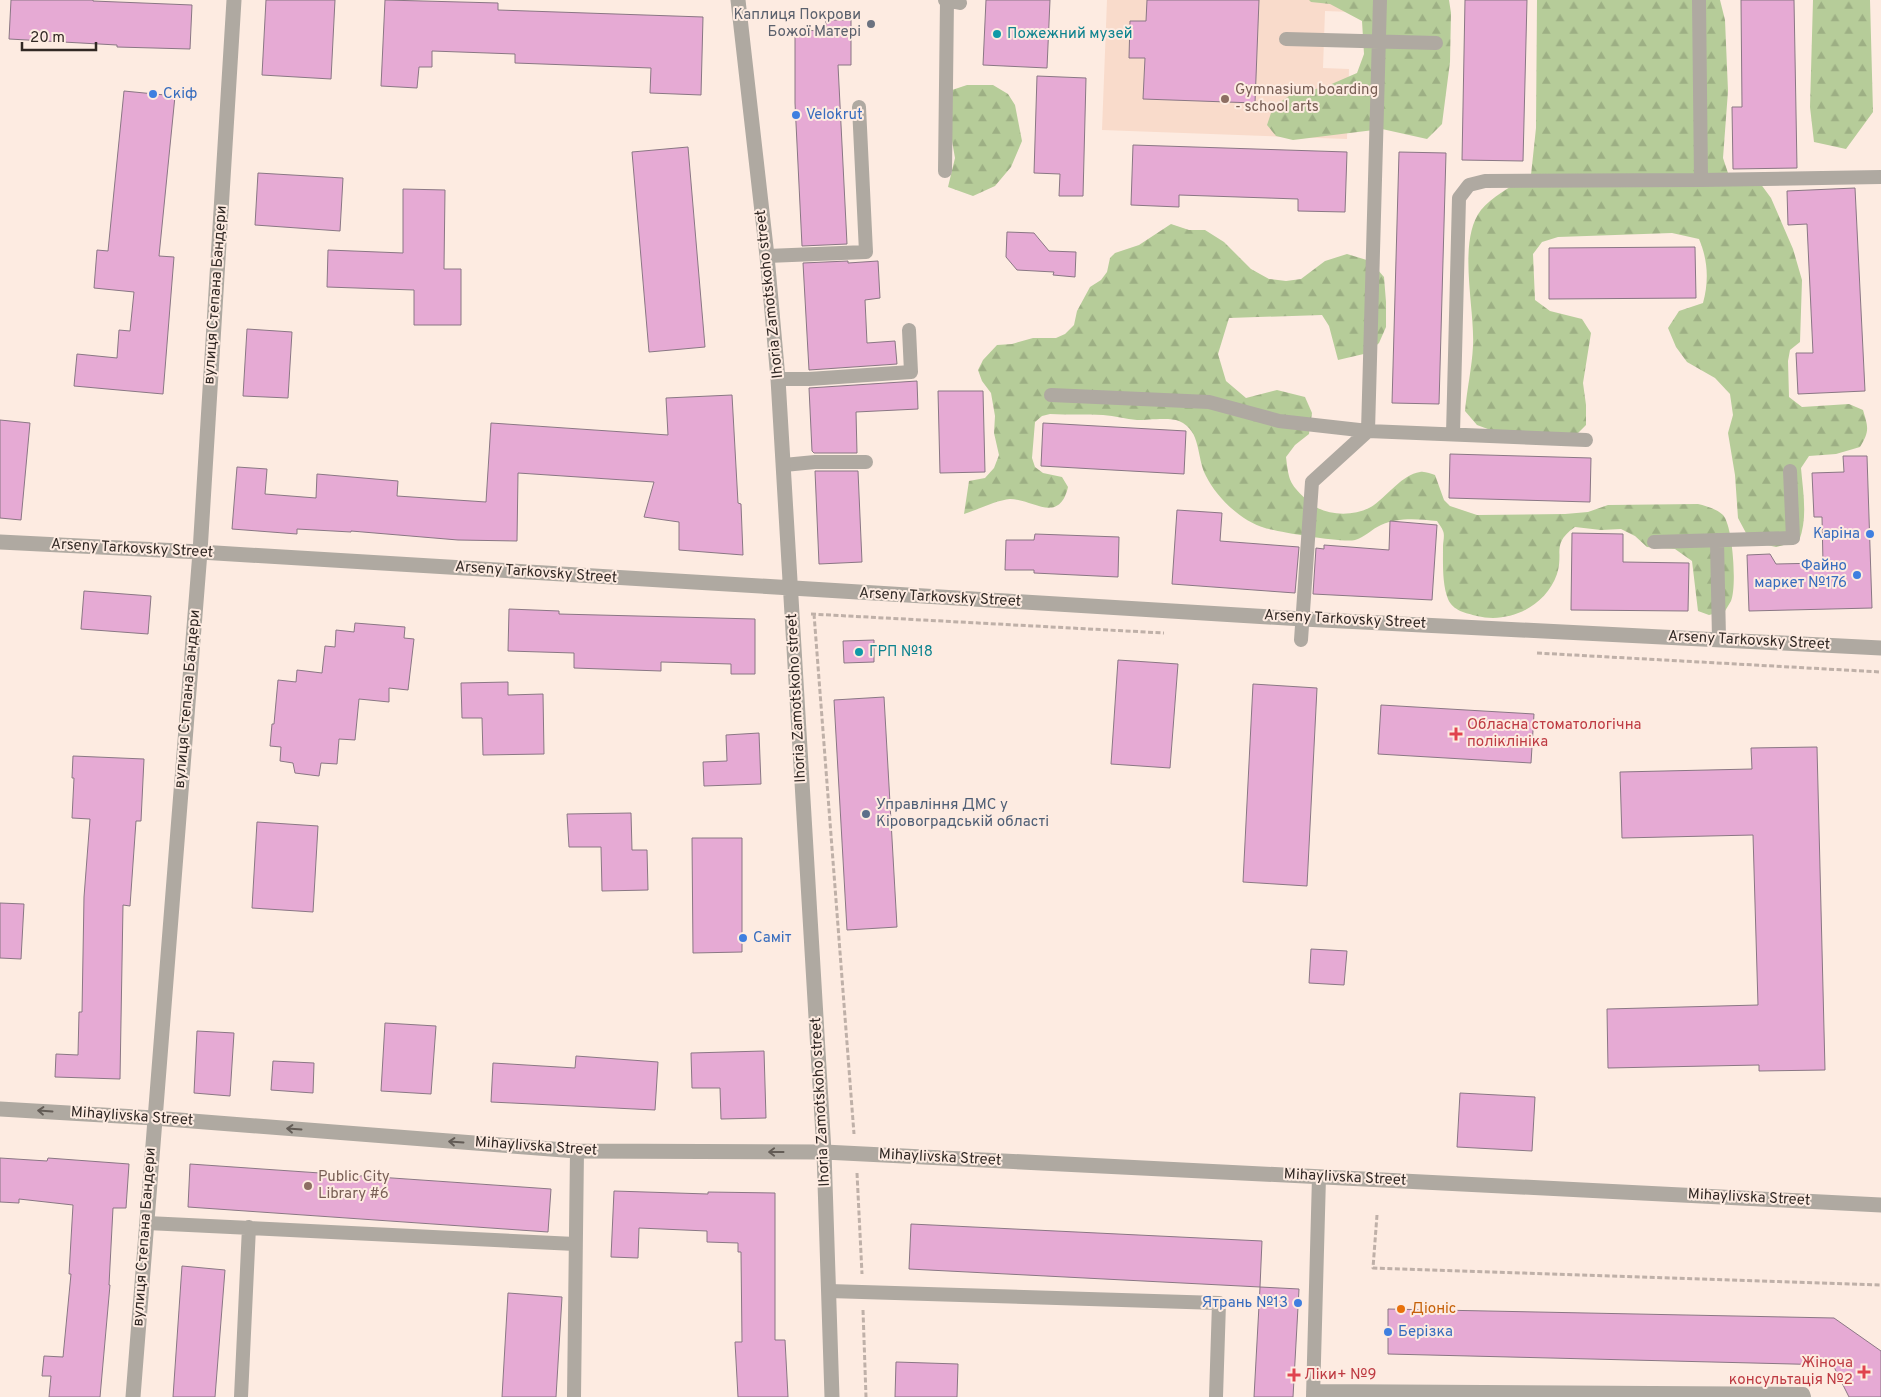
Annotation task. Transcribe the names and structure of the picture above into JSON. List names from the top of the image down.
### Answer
{
  "streets": {
    "street": [
      "Ihoria Zamotskoho street",
      "вулиця Степана Бандери",
      "Arseny Tarkovsky Street",
      "Mihaylivska Street"
    ]
  },
  "crossings": [
    ["Ihoria Zamotskoho street", "Arseny Tarkovsky Street"],
    ["Ihoria Zamotskoho street", "Mihaylivska Street"],
    ["вулиця Степана Бандери", "Arseny Tarkovsky Street"],
    ["вулиця Степана Бандери", "Mihaylivska Street"]
  ],
  "one_way": ["Mihaylivska Street"],
  "places": {
    "other": [
      "Каплиця Покрови Божої Матері",
      "Пожежний музей",
      "Скіф",
      "Gymnasium boarding - school arts",
      "Velokrut",
      "Каріна",
      "Файно маркет №176",
      "ГРП №18",
      "Управління ДМС у Кіровоградській області",
      "Саміт",
      "Public City Library #6",
      "Ятрань №13",
      "Діоніс",
      "Берізка"
    ],
    "health": ["Обласна стоматологічна поліклініка", "Жіноча консультація №2", "Ліки+ №9"]
  },
  "scale_bar": "20 m"
}
